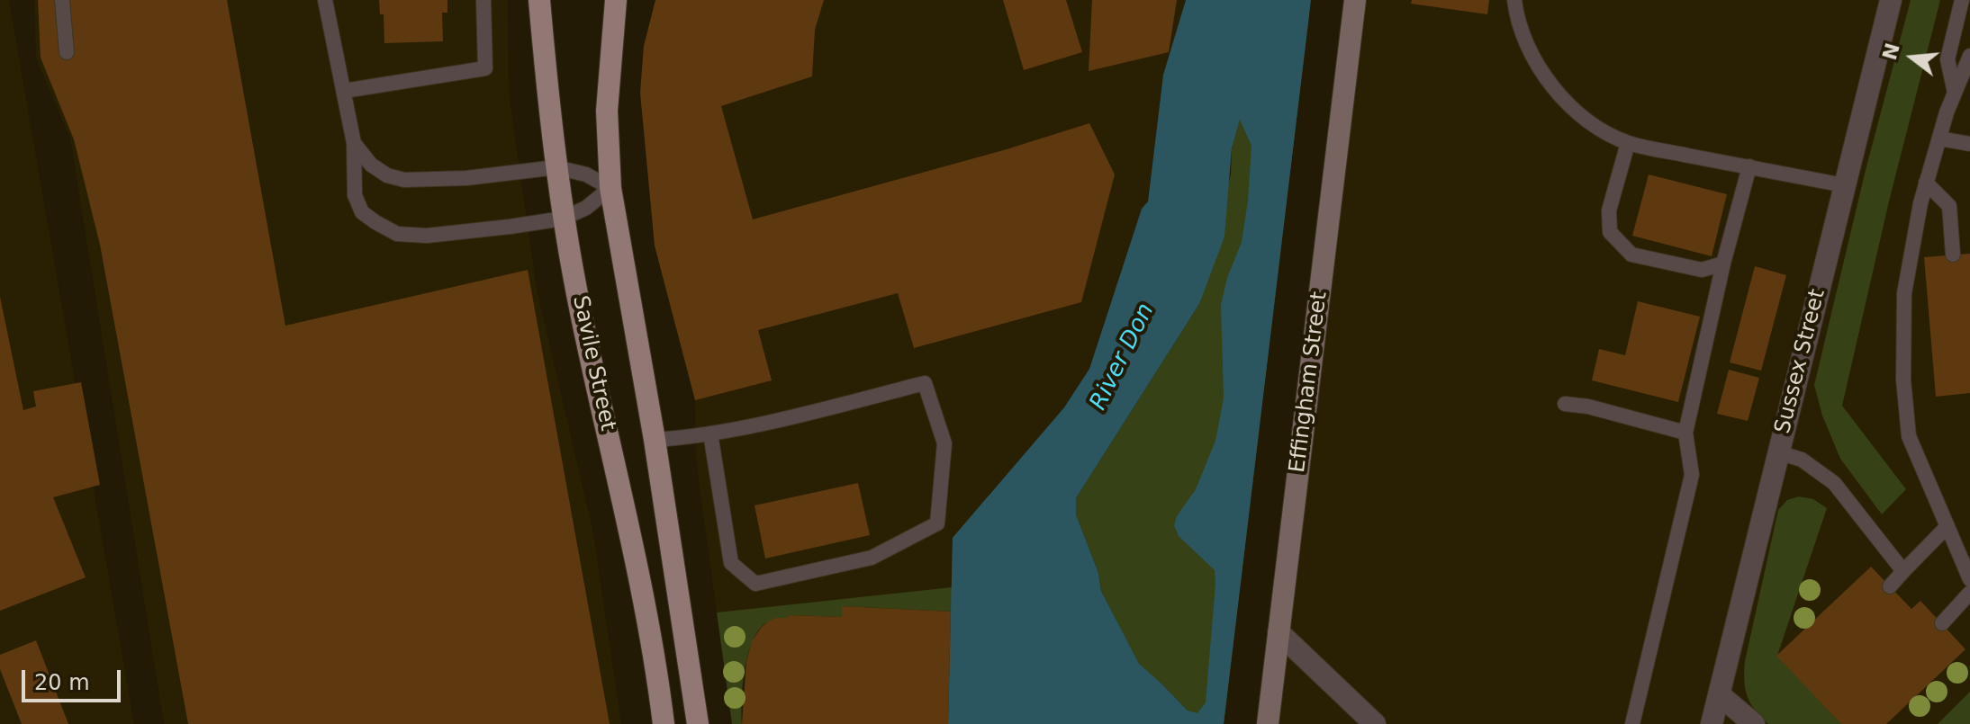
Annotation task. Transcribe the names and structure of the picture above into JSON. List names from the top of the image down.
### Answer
{
  "streets": {
    "main road": ["Savile Street", "Effingham Street"],
    "street": ["Sussex Street"]
  },
  "water": ["River Don"],
  "scale_bar": "20 m",
  "north": "left"
}
